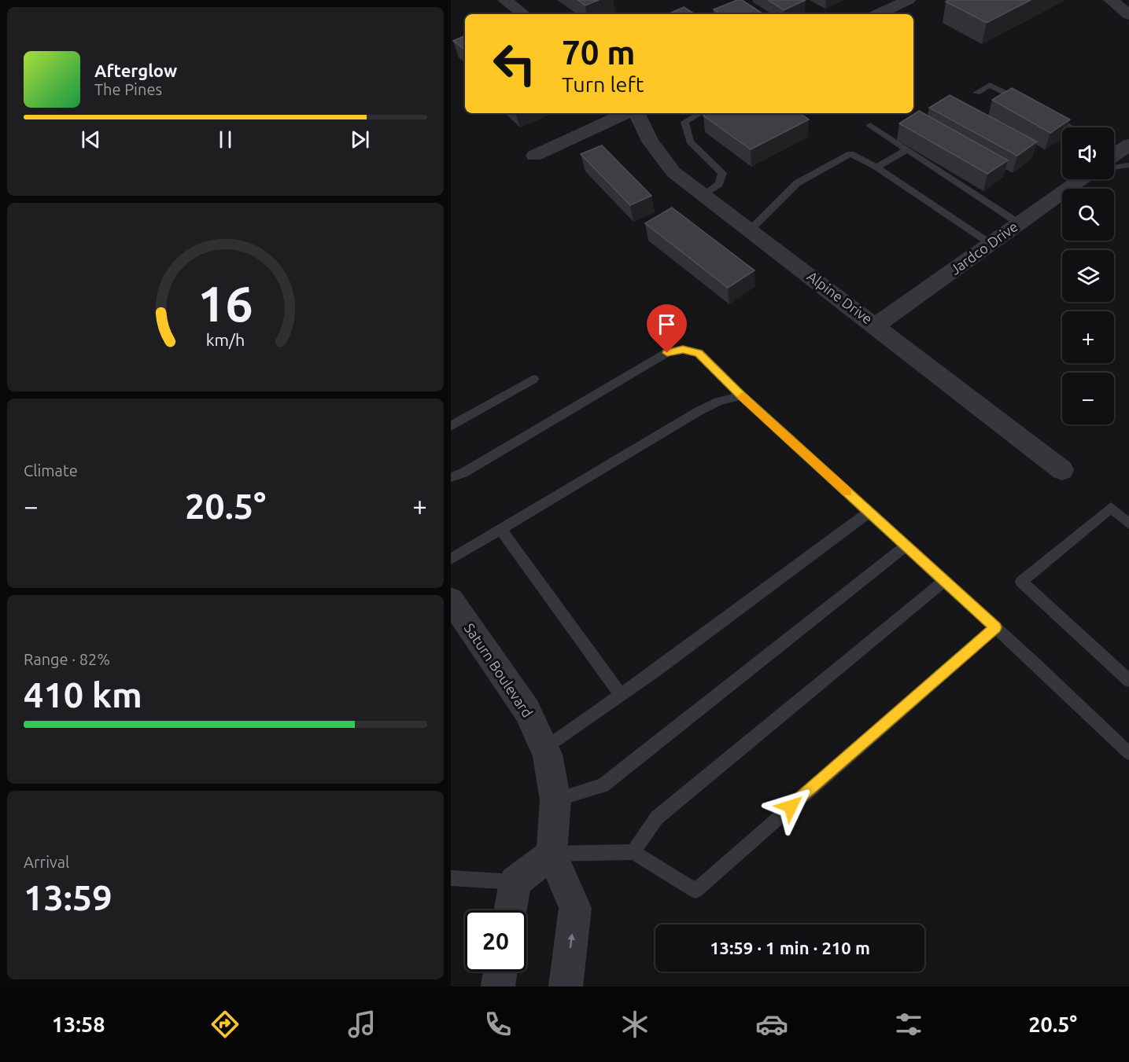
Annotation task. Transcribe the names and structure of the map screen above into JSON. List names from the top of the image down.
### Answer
{
  "streets": {
    "street": ["Jardco Drive", "Alpine Drive", "Saturn Boulevard"]
  },
  "crossings": [
    ["Jardco Drive", "Alpine Drive"]
  ],
  "page": {
    "turn": ["70 m", "Turn left"],
    "song": ["Afterglow", "The Pines"],
    "map_buttons": ["+", "−"],
    "tile": [
      "Climate",
      ["Range · 82%", "410 km"],
      ["Arrival", "13:59"]
    ],
    "heat": ["−", "20.5°", "+"],
    "limit": "20",
    "trip": "13:59 · 1 min · 210 m",
    "tabs": ["13:58", "20.5°"],
    "gauge": ["16", "km/h"]
  }
}
